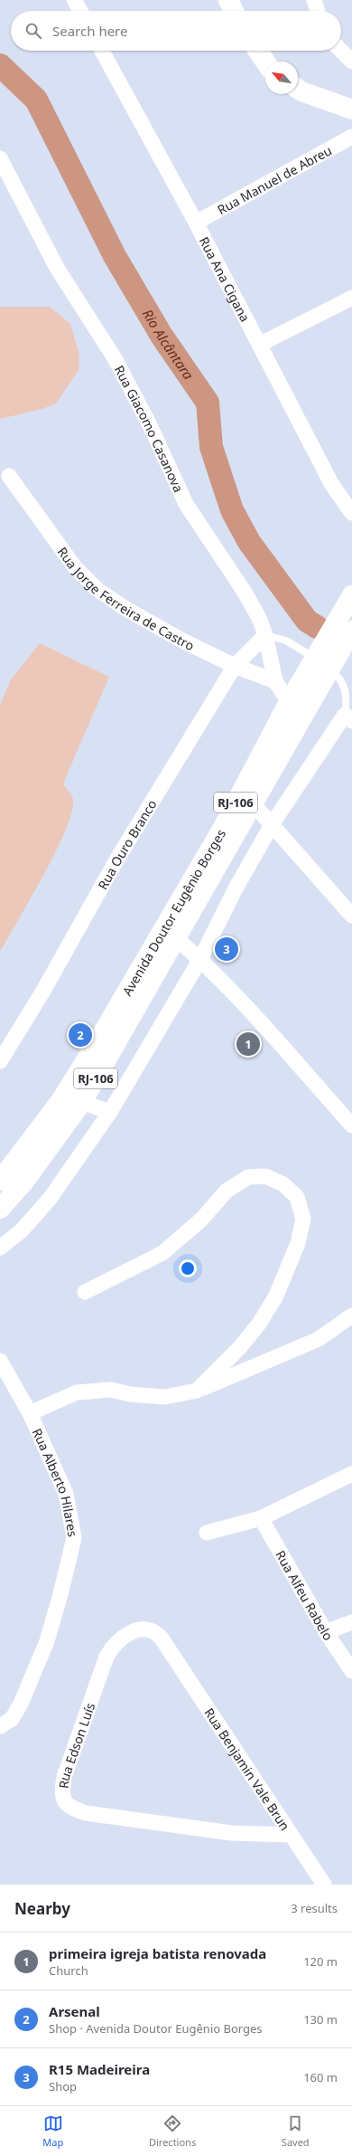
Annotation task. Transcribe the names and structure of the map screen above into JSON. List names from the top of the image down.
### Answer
{
  "streets": {
    "main road": ["RJ-106", "Avenida Doutor Eugênio Borges"],
    "street": [
      "Rua Manuel de Abreu",
      "Rua Ana Cigana",
      "Rua Giacomo Casanova",
      "Rua Jorge Ferreira de Castro",
      "Rua Ouro Branco",
      "Rua Alberto Hilares",
      "Rua Alfeu Rabelo",
      "Rua Edson Luís",
      "Rua Benjamin Vale Brun"
    ]
  },
  "crossings": [
    ["Rua Manuel de Abreu", "Rua Ana Cigana"],
    ["Rua Giacomo Casanova", "Rua Jorge Ferreira de Castro"],
    ["Rua Giacomo Casanova", "Rua Ouro Branco"],
    ["Rua Giacomo Casanova", "Avenida Doutor Eugênio Borges"],
    ["Rua Jorge Ferreira de Castro", "Rua Ouro Branco"],
    ["Rua Edson Luís", "Rua Benjamin Vale Brun"]
  ],
  "water": ["Rio Alcântara"],
  "north": "top left",
  "page": {
    "search": "Search here",
    "pins": ["3", "2", "1"],
    "heading": ["Nearby", "3 results"],
    "list": [
      {
        "mark": "1",
        "name": "primeira igreja batista renovada",
        "note": "Church",
        "value": "120 m"
      },
      {
        "mark": "2",
        "name": "Arsenal",
        "note": "Shop · Avenida Doutor Eugênio Borges",
        "value": "130 m"
      },
      {
        "mark": "3",
        "name": "R15 Madeireira",
        "note": "Shop",
        "value": "160 m"
      }
    ],
    "nav": ["Map", "Directions", "Saved"]
  }
}
